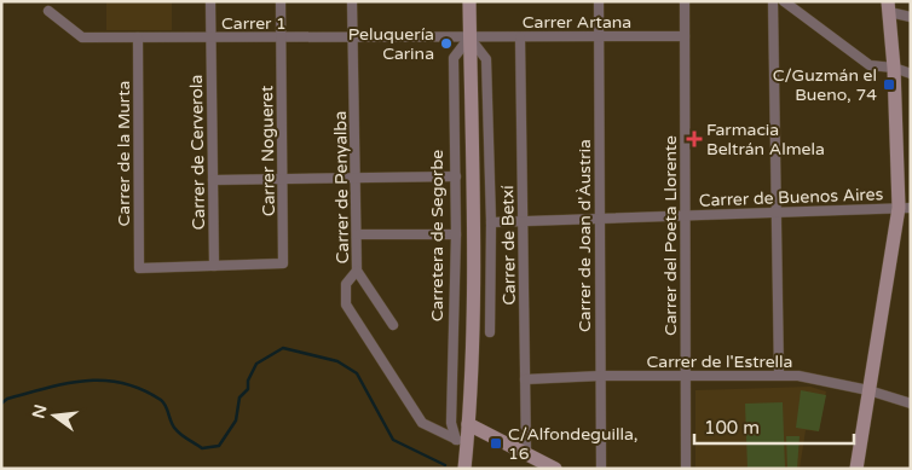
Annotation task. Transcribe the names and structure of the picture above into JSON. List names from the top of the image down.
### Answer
{
  "streets": {
    "street": [
      "Carrer Artana",
      "Carrer 1",
      "Carrer Nogueret",
      "Carrer de Cerverola",
      "Carrer de la Murta",
      "Carrer de Penyalba",
      "Carrer de Buenos Aires",
      "Carretera de Segorbe",
      "Carrer de Joan d'Àustria",
      "Carrer del Poeta Llorente",
      "Carrer de Betxí",
      "Carrer de l'Estrella"
    ]
  },
  "crossings": [
    ["Carrer Artana", "Carrer 1"],
    ["Carrer Artana", "Carretera de Segorbe"],
    ["Carrer Artana", "Carrer de Joan d'Àustria"],
    ["Carrer Artana", "Carrer del Poeta Llorente"],
    ["Carrer Artana", "Carrer de Betxí"],
    ["Carrer 1", "Carrer Nogueret"],
    ["Carrer 1", "Carrer de Cerverola"],
    ["Carrer 1", "Carrer de la Murta"],
    ["Carrer 1", "Carrer de Penyalba"],
    ["Carrer 1", "Carretera de Segorbe"],
    ["Carrer Nogueret", "Carrer de Cerverola"],
    ["Carrer Nogueret", "Carrer de la Murta"],
    ["Carrer de Cerverola", "Carrer de la Murta"],
    ["Carrer de Buenos Aires", "Carrer de Joan d'Àustria"],
    ["Carrer de Buenos Aires", "Carrer del Poeta Llorente"],
    ["Carrer de Buenos Aires", "Carrer de Betxí"],
    ["Carrer de Joan d'Àustria", "Carrer de l'Estrella"],
    ["Carrer del Poeta Llorente", "Carrer de l'Estrella"],
    ["Carrer de Betxí", "Carrer de l'Estrella"]
  ],
  "places": {
    "other": ["Peluquería Carina"],
    "transit": ["C/Guzmán el Bueno, 74", "C/Alfondeguilla, 16"],
    "health": ["Farmacia Beltrán Almela"]
  },
  "scale_bar": "100 m",
  "north": "left"
}
